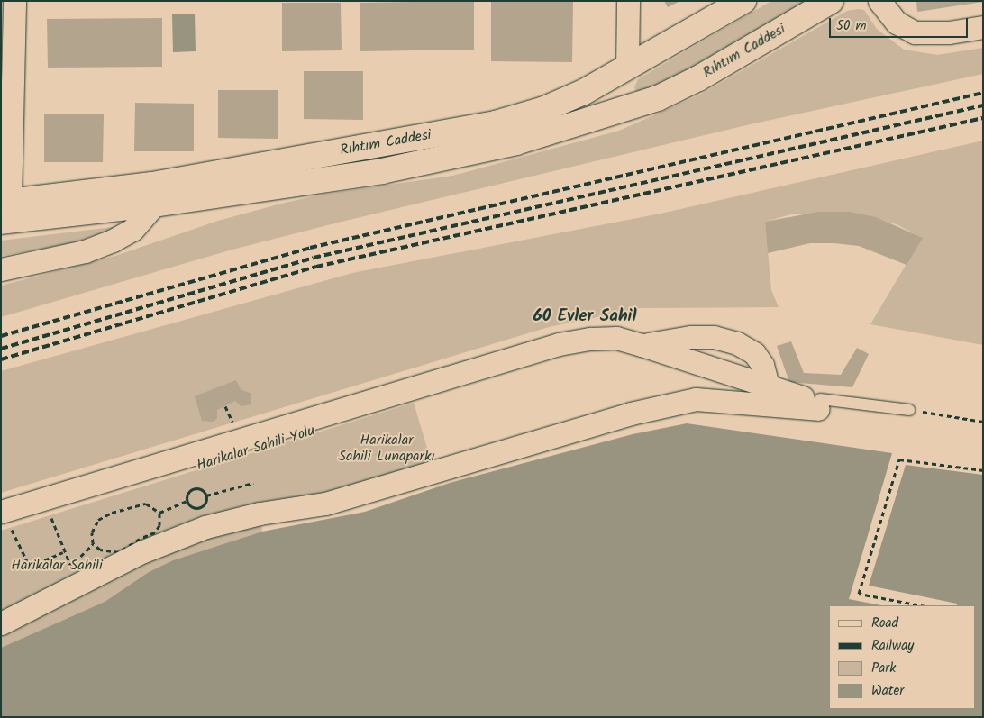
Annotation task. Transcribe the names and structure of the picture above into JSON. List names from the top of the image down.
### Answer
{
  "streets": {
    "main road": ["Rıhtım Caddesi"],
    "street": ["Harikalar Sahili Yolu"]
  },
  "districts": ["60 Evler Sahil"],
  "parks": ["Harikalar Sahili Lunaparkı", "Harikalar Sahili"],
  "legend": [
    "Road",
    "Railway",
    "Park",
    "Water"
  ],
  "scale_bar": "50 m"
}
